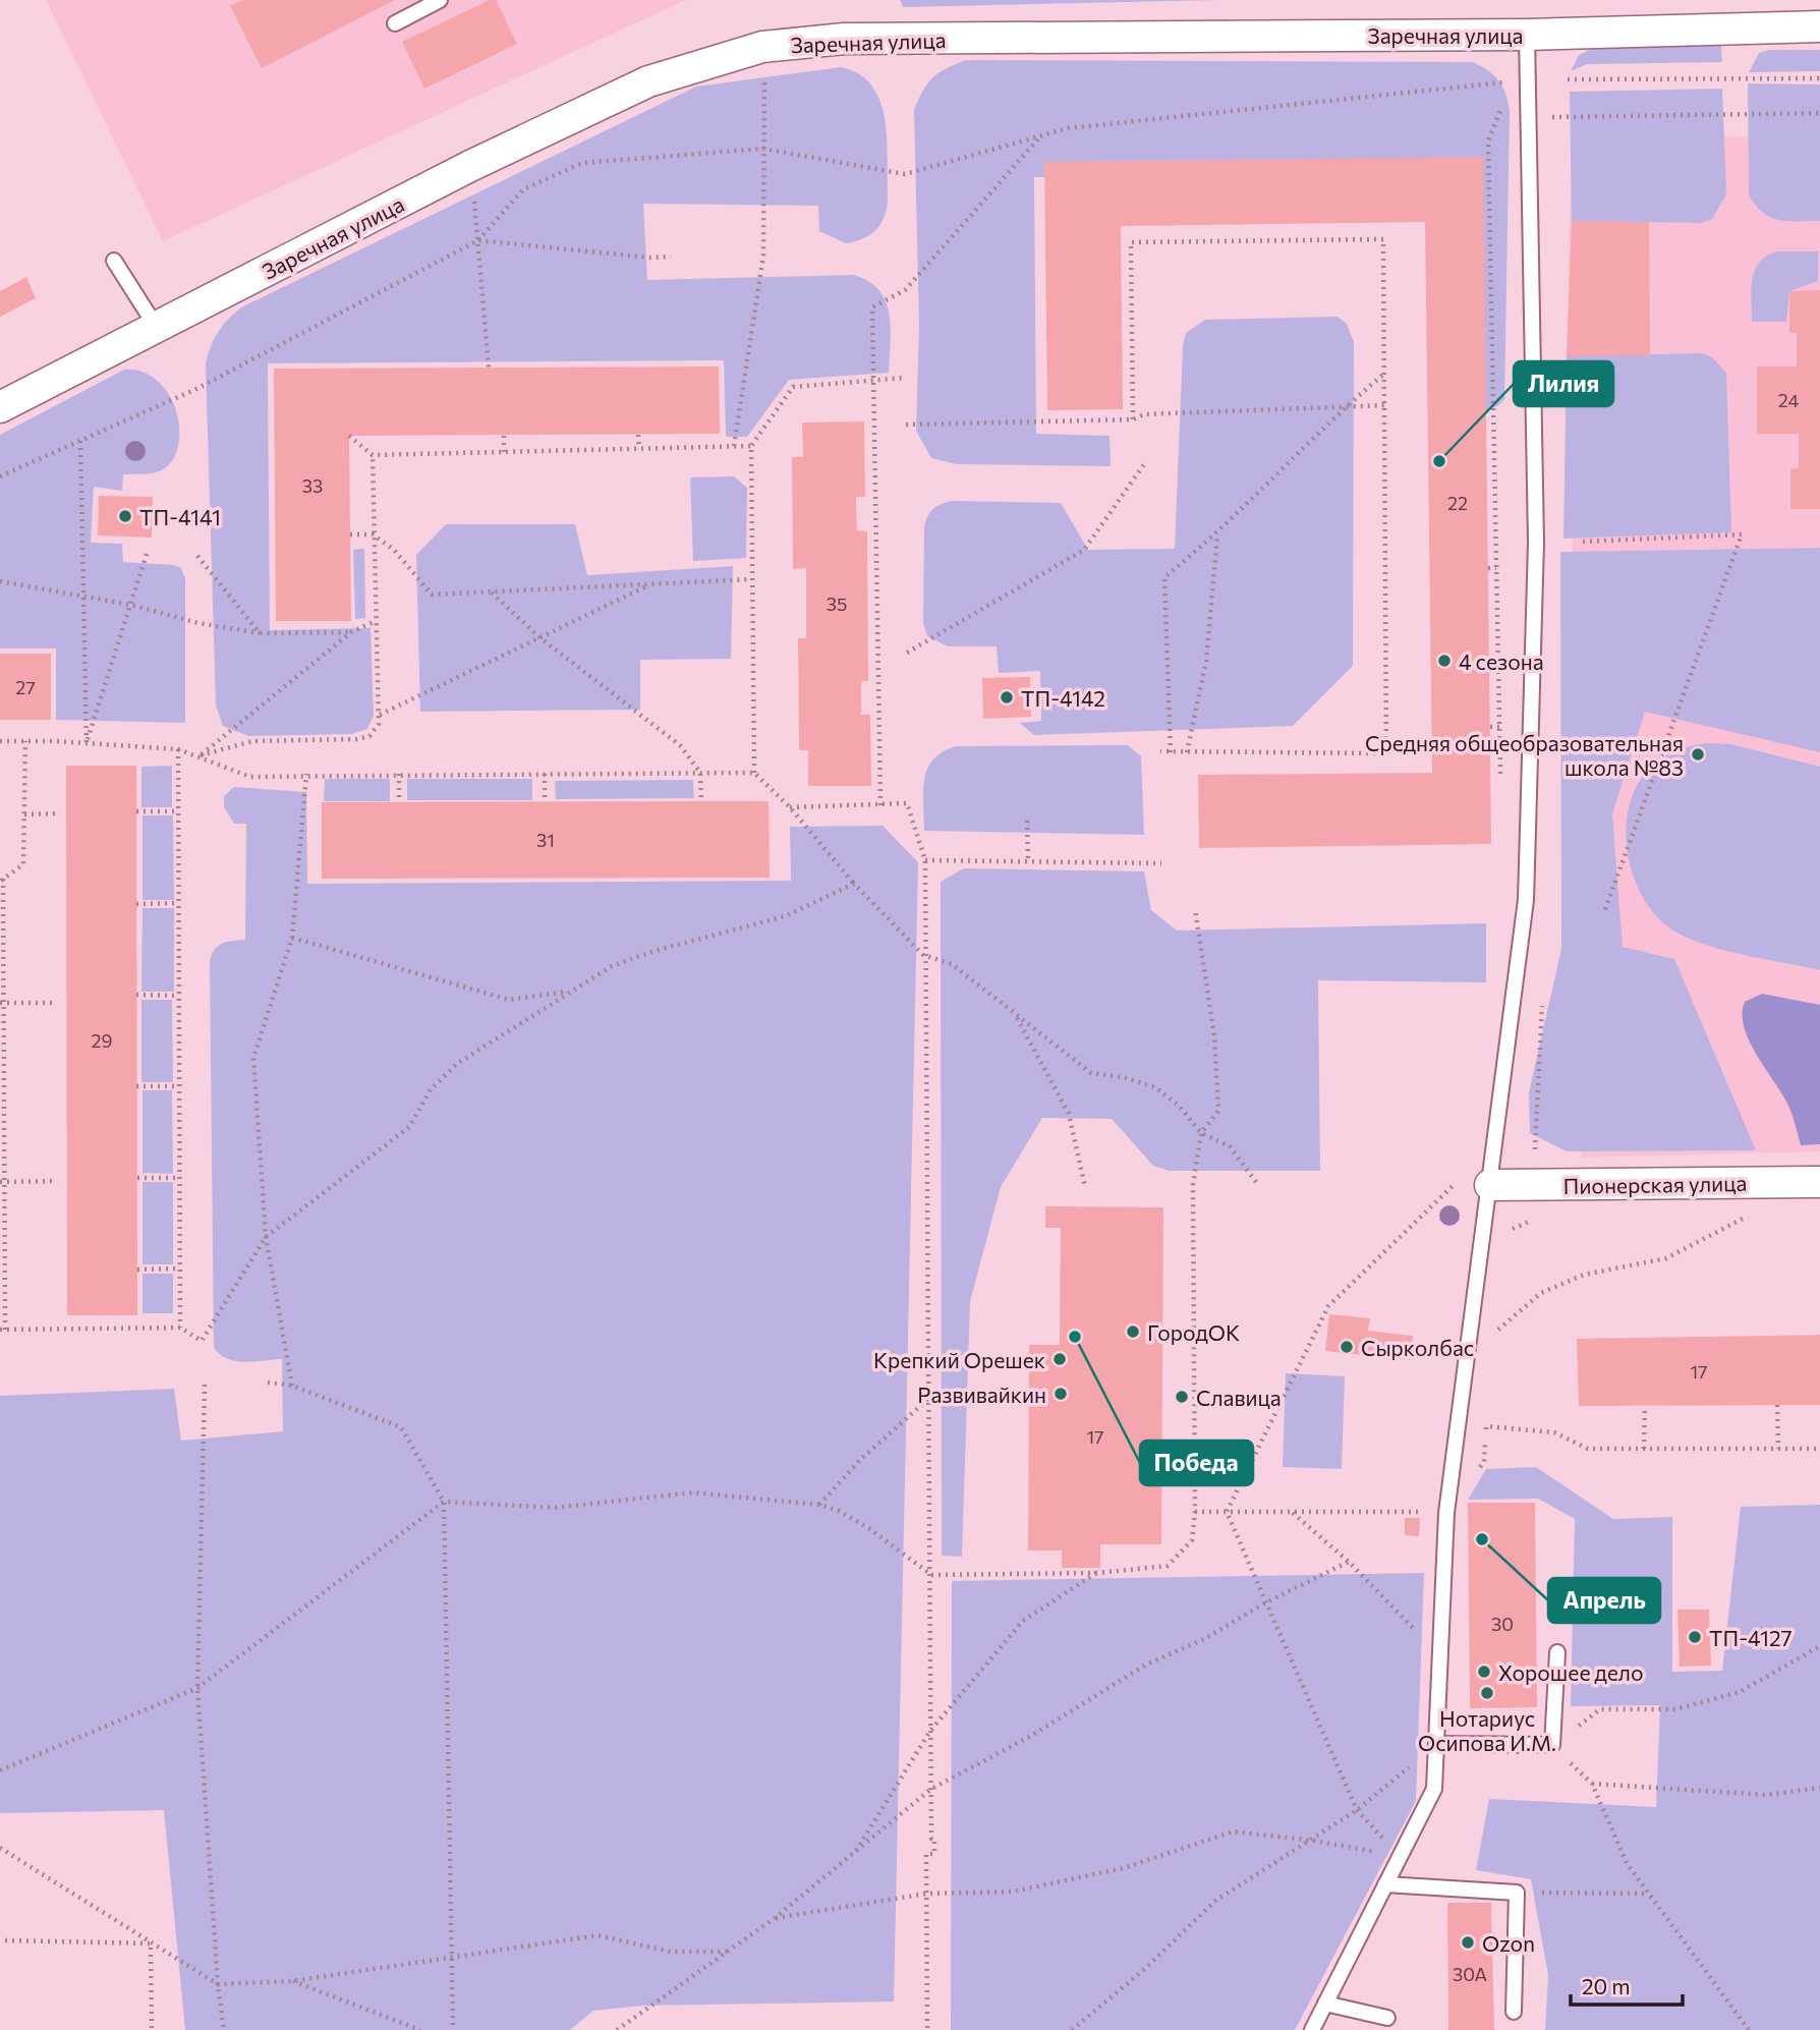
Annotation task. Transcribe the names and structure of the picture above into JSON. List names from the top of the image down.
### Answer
{
  "streets": {
    "street": ["Заречная улица", "Пионерская улица"]
  },
  "places": [
    "Лилия",
    "ТП-4141",
    "4 сезона",
    "ТП-4142",
    "Средняя общеобразовательная школа №83",
    "ГородОК",
    "Победа",
    "Сырколбас",
    "Крепкий Орешек",
    "Развивайкин",
    "Славица",
    "Апрель",
    "ТП-4127",
    "Хорошее дело",
    "Нотариус Осипова И.М.",
    "Ozon"
  ],
  "house_numbers": [
    "24",
    "33",
    "22",
    "35",
    "27",
    "31",
    "29",
    "17",
    "17",
    "30",
    "30А"
  ],
  "scale_bar": "20 m"
}
